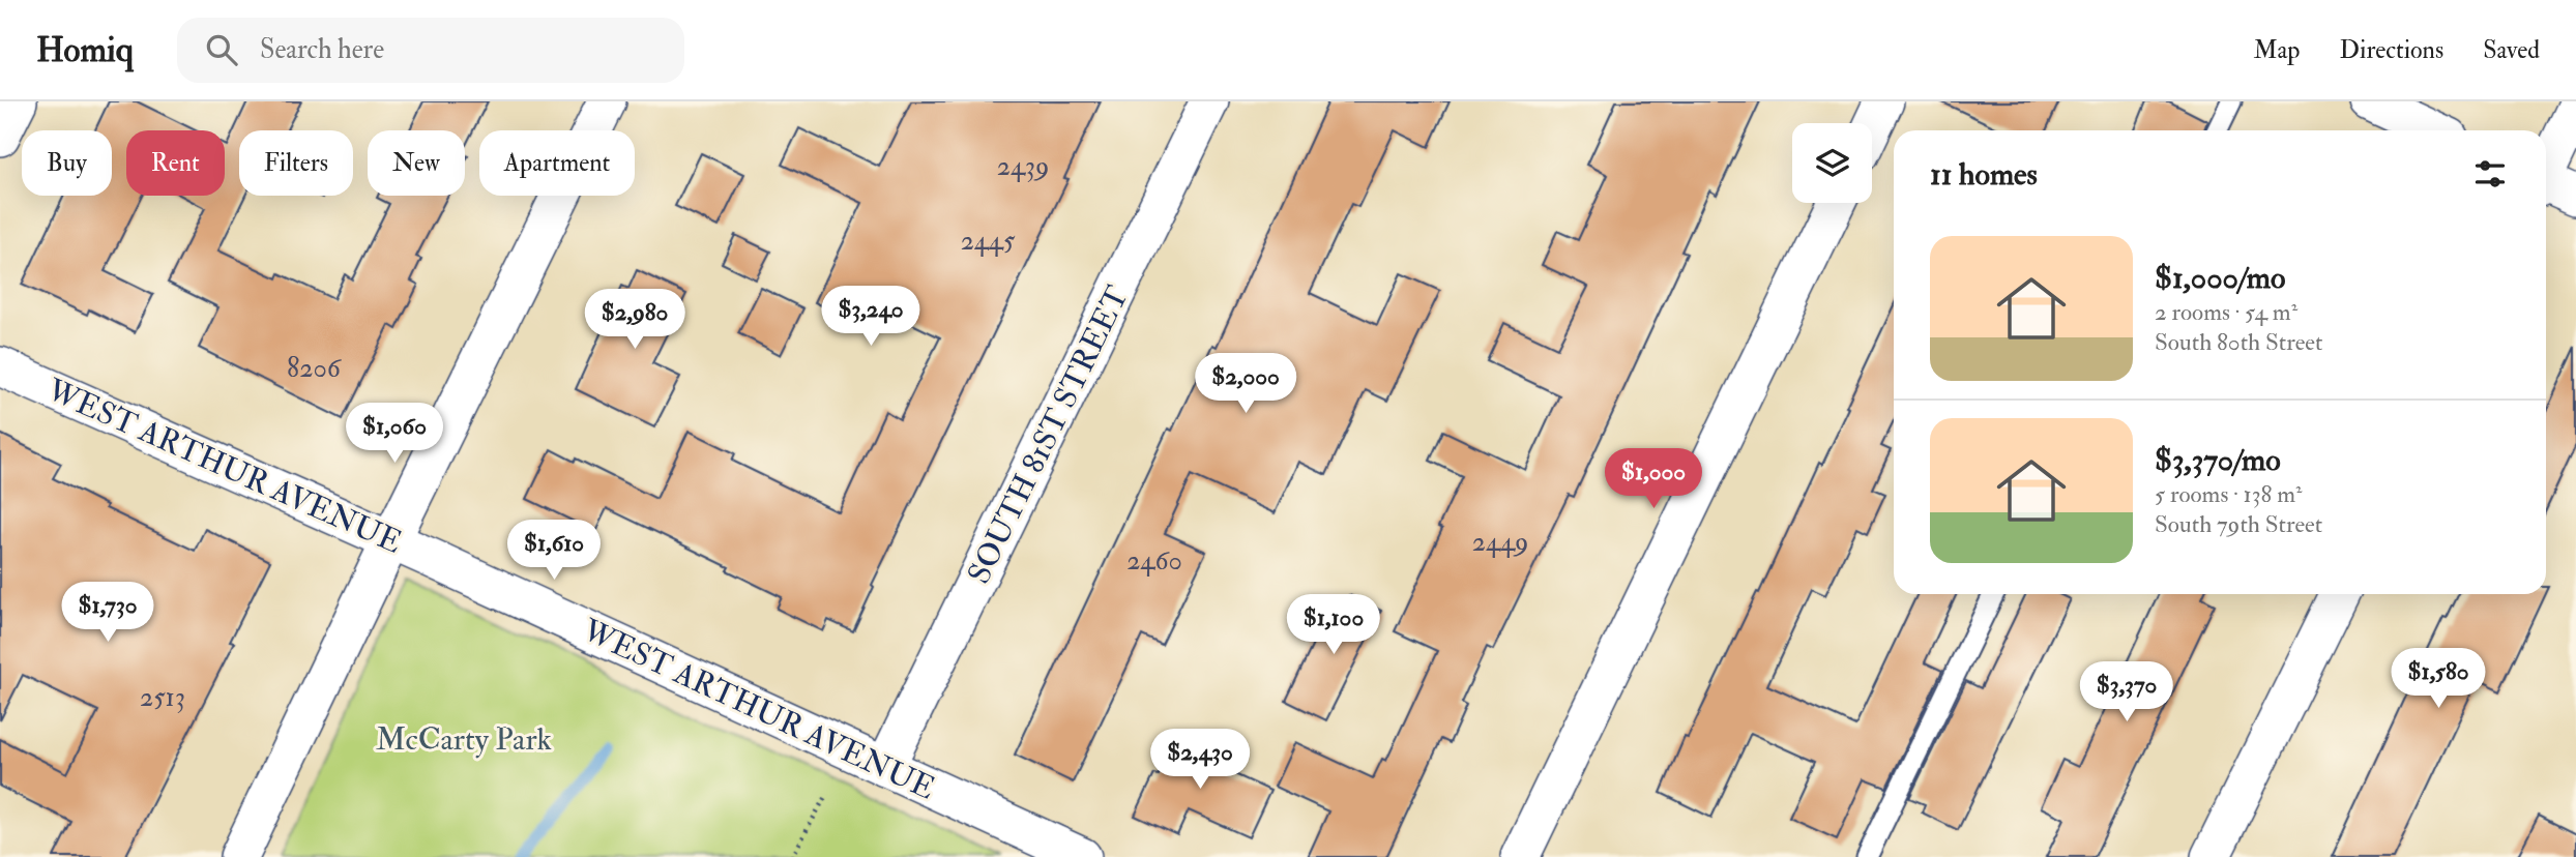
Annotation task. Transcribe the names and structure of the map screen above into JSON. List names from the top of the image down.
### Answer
{
  "streets": {
    "street": ["SOUTH 81ST STREET", "WEST ARTHUR AVENUE"]
  },
  "crossings": [
    ["SOUTH 81ST STREET", "WEST ARTHUR AVENUE"]
  ],
  "parks": ["McCarty Park"],
  "house_numbers": [
    "2439",
    "2445",
    "8206",
    "2449",
    "2460",
    "2513"
  ],
  "page": {
    "header": "Homiq",
    "search": "Search here",
    "nav": ["Map", "Directions", "Saved"],
    "chip": [
      "Buy",
      "Rent",
      "Filters",
      "New",
      "Apartment"
    ],
    "heading": "11 homes",
    "list": [
      {
        "name": "$1,000/mo",
        "note": "2 rooms · 54 m² · South 80th Street"
      },
      {
        "name": "$3,370/mo",
        "note": "5 rooms · 138 m² · South 79th Street"
      }
    ],
    "price": [
      "$3,240",
      "$2,980",
      "$2,000",
      "$1,060",
      "$1,000",
      "$1,610",
      "$1,730",
      "$1,100",
      "$1,580",
      "$3,370",
      "$2,430"
    ]
  }
}
